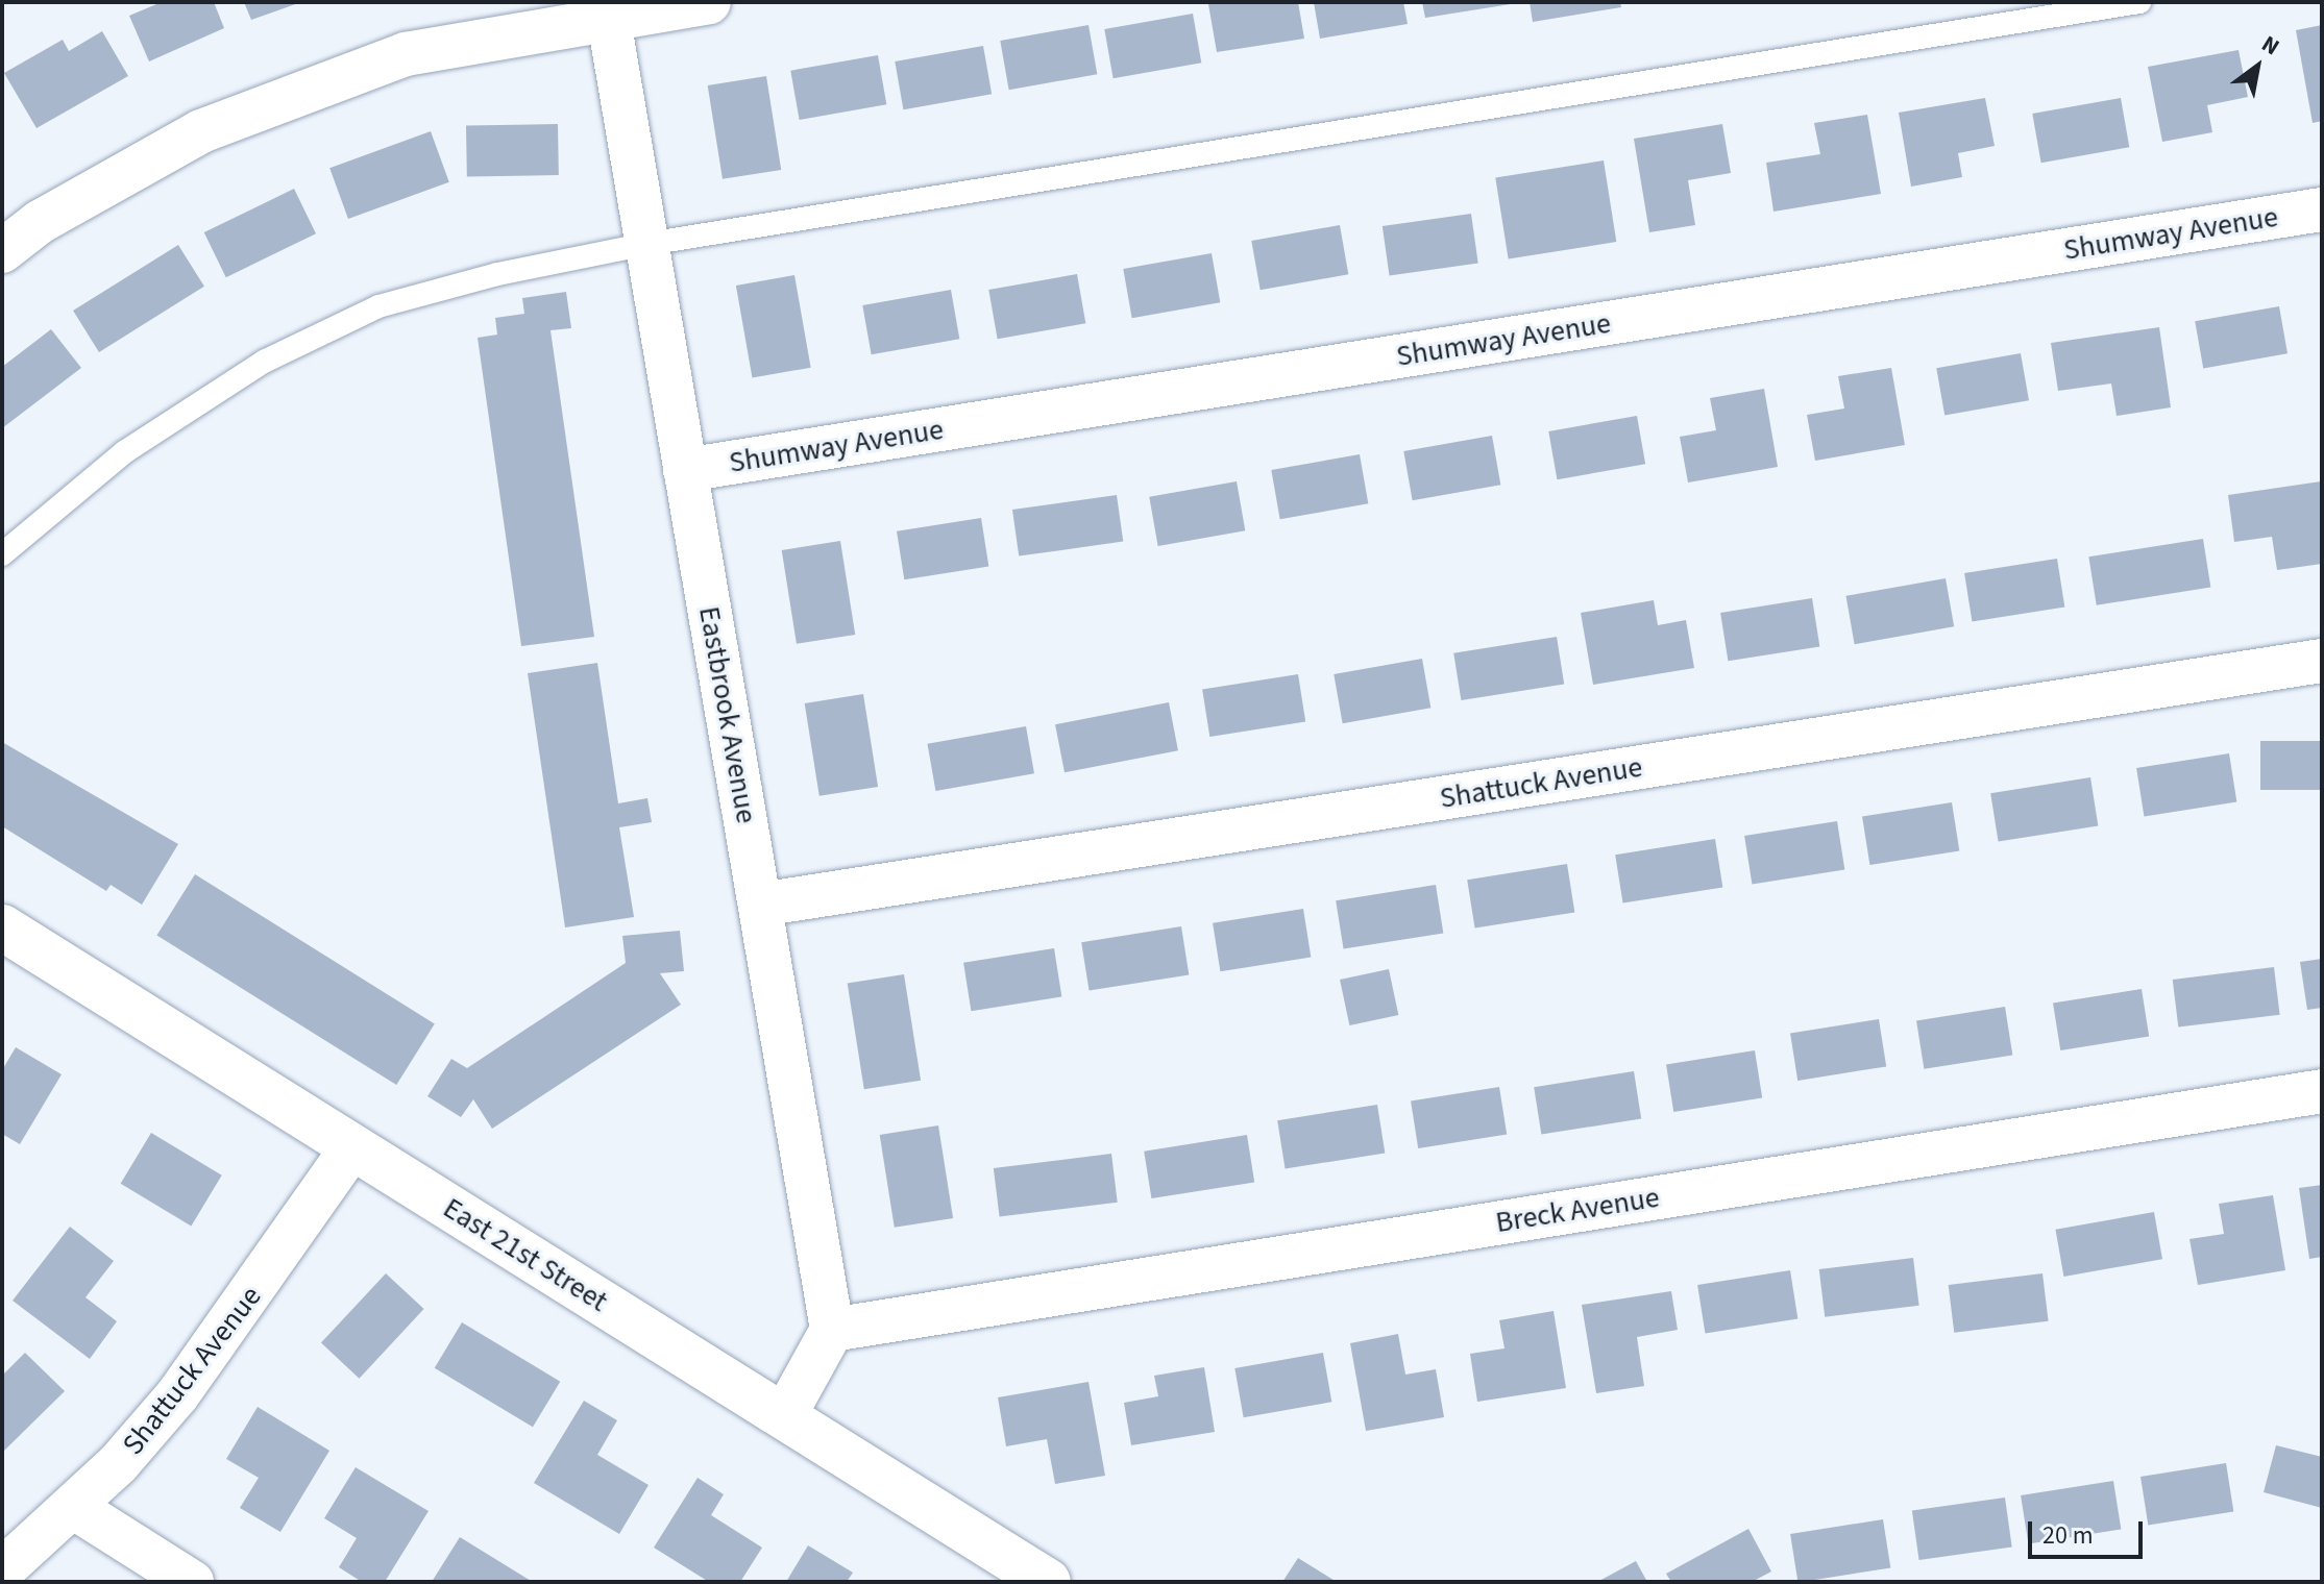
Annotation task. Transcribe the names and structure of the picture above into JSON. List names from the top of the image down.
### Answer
{
  "streets": {
    "street": [
      "Shumway Avenue",
      "Eastbrook Avenue",
      "Shattuck Avenue",
      "Breck Avenue",
      "East 21st Street"
    ]
  },
  "crossings": [
    ["Shumway Avenue", "Eastbrook Avenue"],
    ["Eastbrook Avenue", "Shattuck Avenue"],
    ["Eastbrook Avenue", "Breck Avenue"],
    ["Shattuck Avenue", "East 21st Street"]
  ],
  "scale_bar": "20 m",
  "north": "top right"
}
